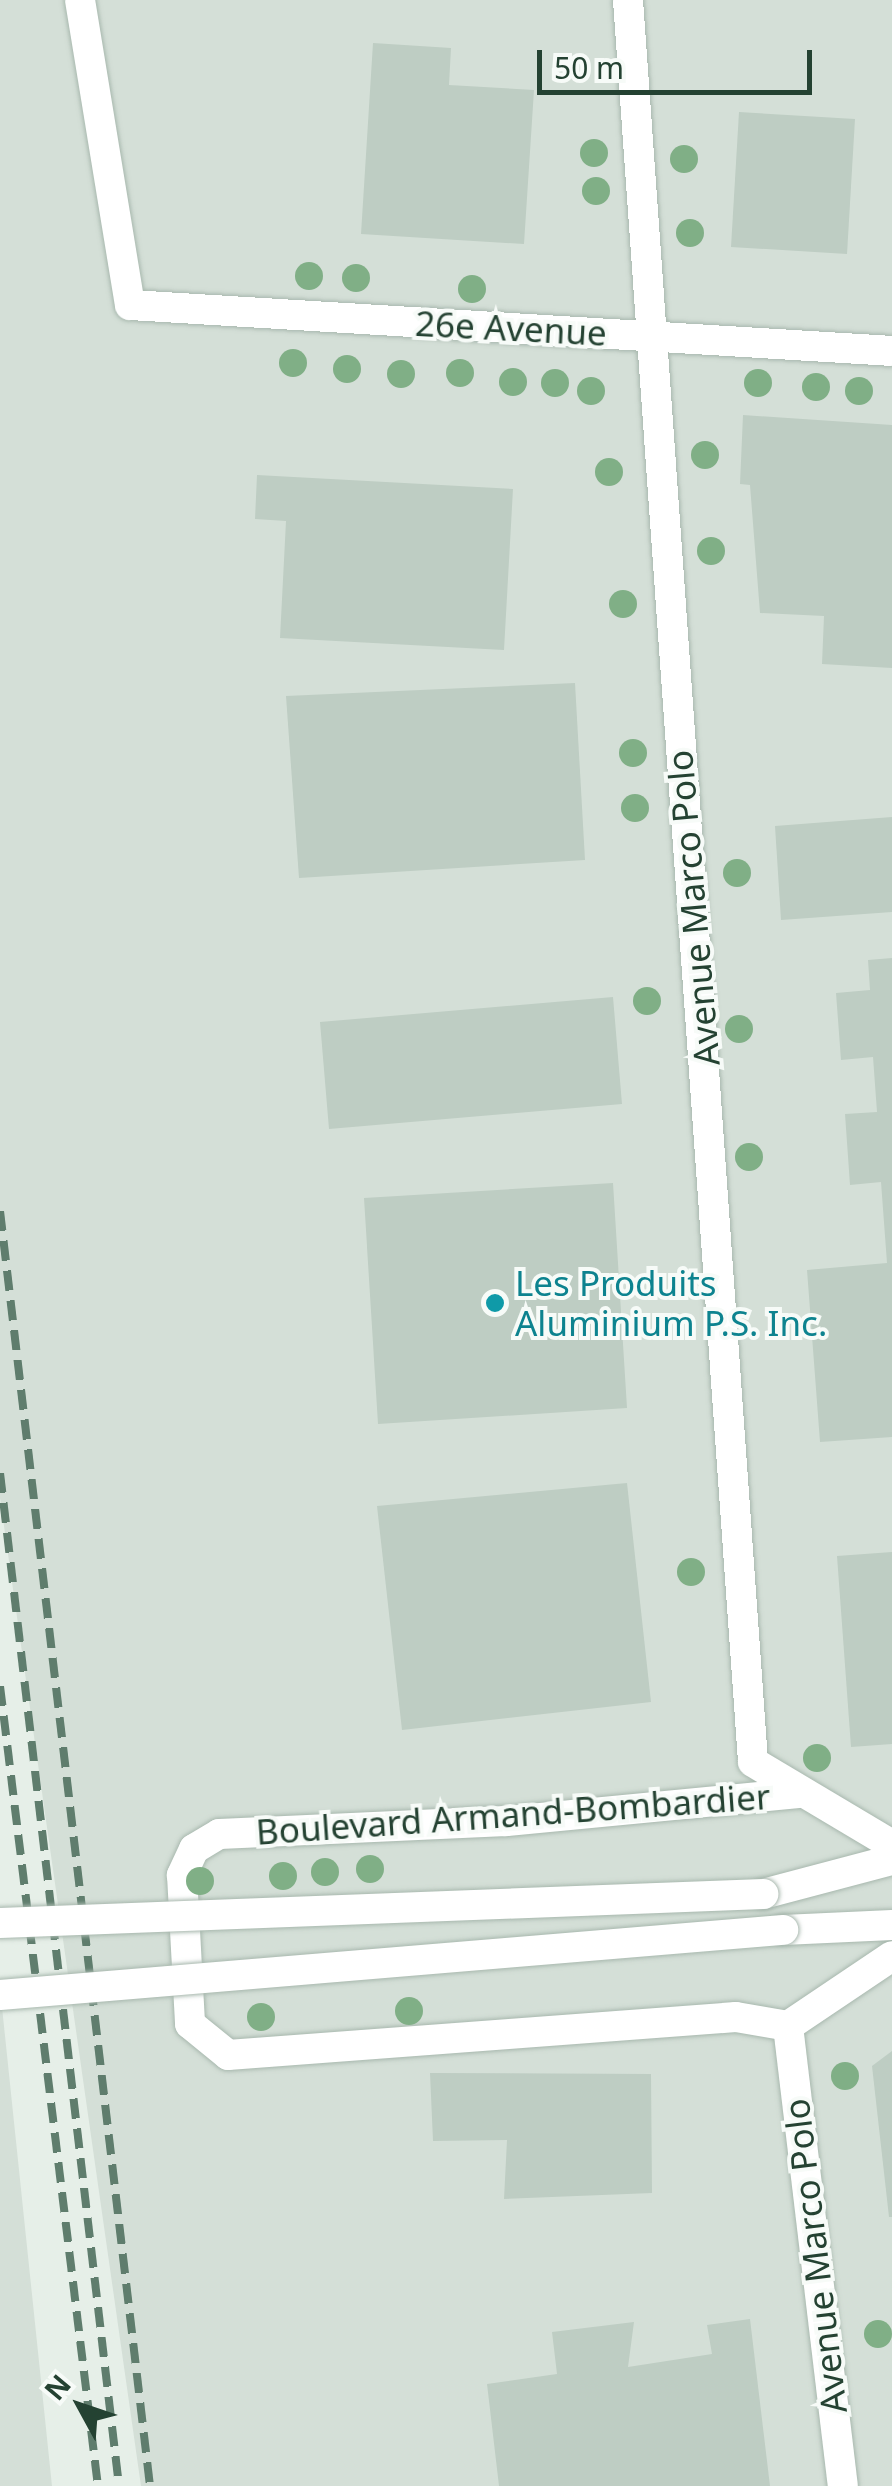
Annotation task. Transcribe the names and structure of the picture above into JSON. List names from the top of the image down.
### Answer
{
  "streets": {
    "street": ["26e Avenue", "Avenue Marco Polo", "Boulevard Armand-Bombardier"]
  },
  "crossings": [
    ["26e Avenue", "Avenue Marco Polo"],
    ["Avenue Marco Polo", "Boulevard Armand-Bombardier"]
  ],
  "places": ["Les Produits Aluminium P.S. Inc."],
  "scale_bar": "50 m",
  "north": "top left"
}
